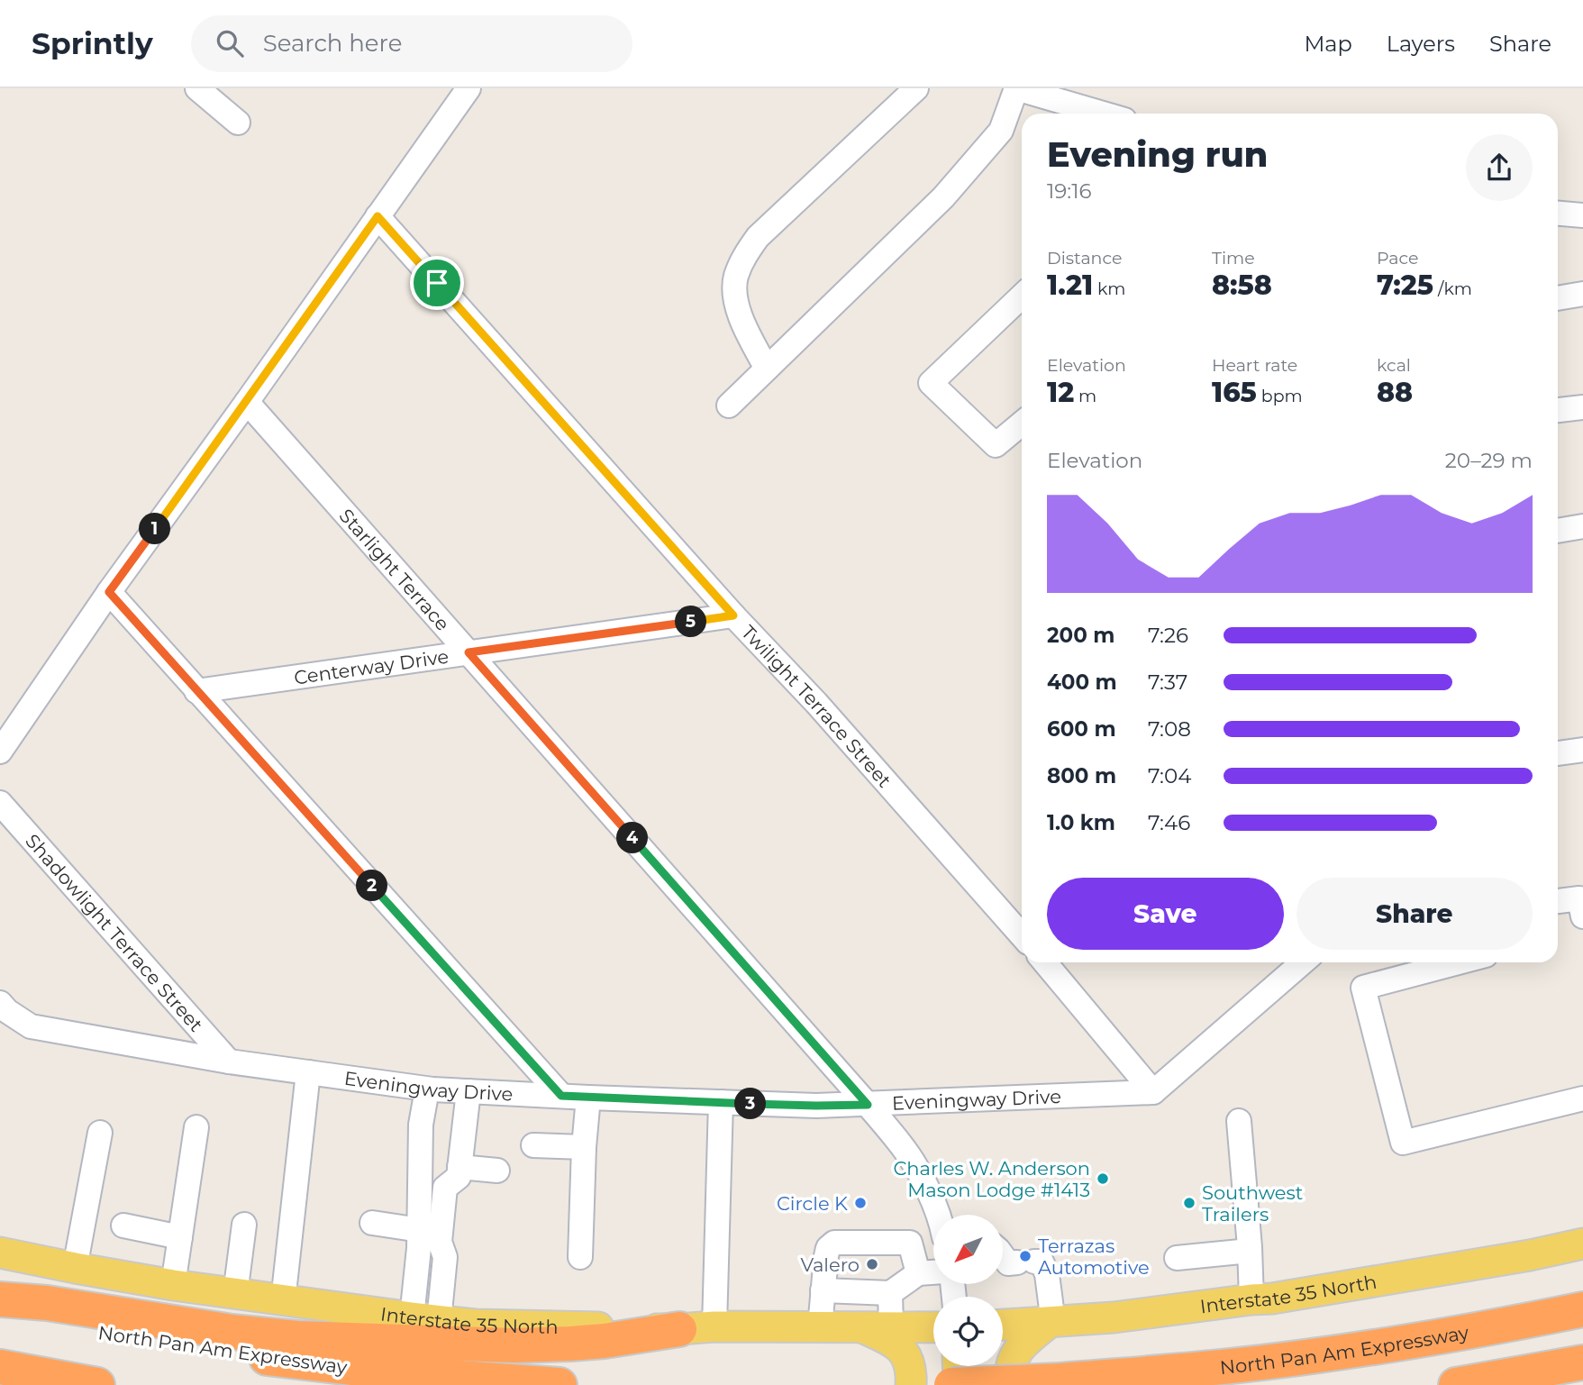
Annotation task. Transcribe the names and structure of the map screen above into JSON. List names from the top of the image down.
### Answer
{
  "streets": {
    "highway": ["North Pan Am Expressway"],
    "main road": ["Interstate 35 North"],
    "street": [
      "Starlight Terrace",
      "Centerway Drive",
      "Twilight Terrace Street",
      "Shadowlight Terrace Street",
      "Eveningway Drive"
    ]
  },
  "crossings": [
    ["Starlight Terrace", "Centerway Drive"],
    ["Starlight Terrace", "Eveningway Drive"],
    ["Centerway Drive", "Twilight Terrace Street"],
    ["Shadowlight Terrace Street", "Eveningway Drive"]
  ],
  "places": [
    "Charles W. Anderson Mason Lodge #1413",
    "Circle K",
    "Southwest Trailers",
    "Terrazas Automotive",
    "Valero"
  ],
  "north": "bottom left",
  "page": {
    "header": "Sprintly",
    "search": "Search here",
    "nav": ["Map", "Layers", "Share"],
    "heading": ["Evening run", "19:16"],
    "stats": [
      ["Distance", "1.21 km"],
      ["Time", "8:58"],
      ["Pace", "7:25 /km"],
      ["Elevation", "12 m"],
      ["Heart rate", "165 bpm"],
      ["kcal", "88"]
    ],
    "chart": ["Elevation", "20–29 m"],
    "pins": [
      "1",
      "5",
      "4",
      "2",
      "3"
    ],
    "list": [
      {
        "name": "200 m",
        "note": "7:26"
      },
      {
        "name": "400 m",
        "note": "7:37"
      },
      {
        "name": "600 m",
        "note": "7:08"
      },
      {
        "name": "800 m",
        "note": "7:04"
      },
      {
        "name": "1.0 km",
        "note": "7:46"
      }
    ],
    "buttons": ["Save", "Share"]
  }
}
